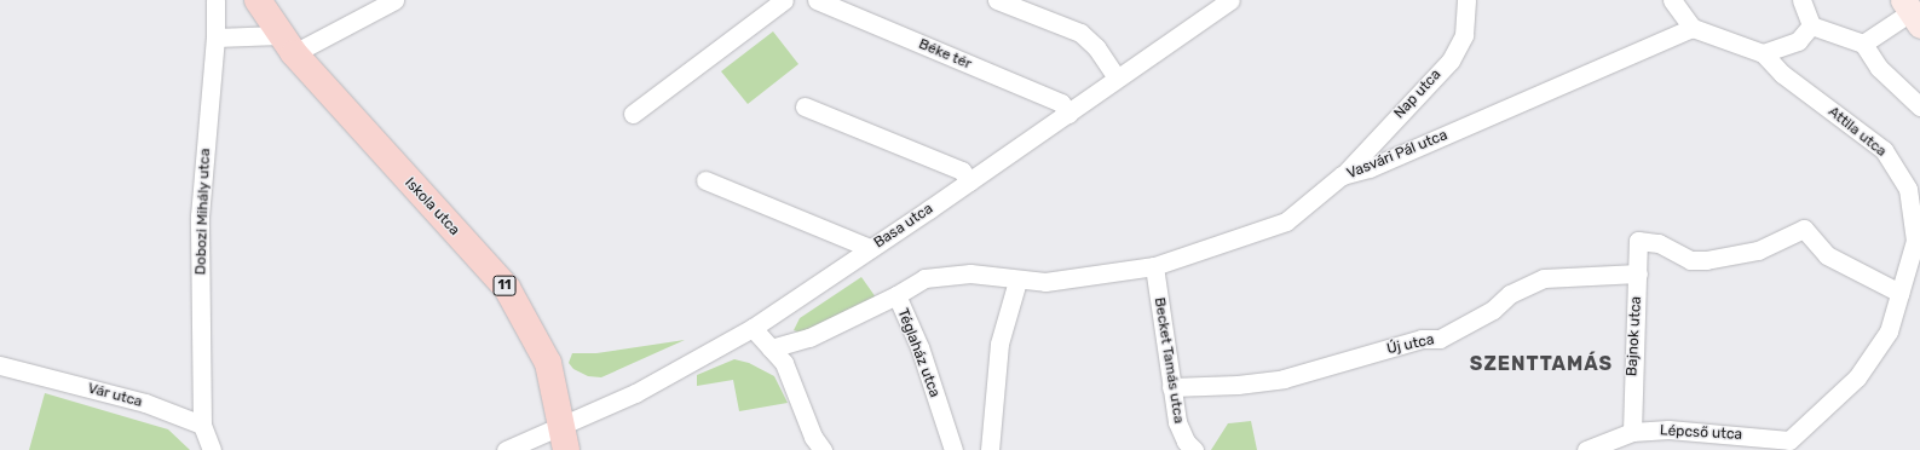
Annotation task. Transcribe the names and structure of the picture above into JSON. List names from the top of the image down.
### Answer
{
  "streets": {
    "main road": ["Iskola utca", "11"],
    "street": [
      "Béke tér",
      "Nap utca",
      "Attila utca",
      "Vasvári Pál utca",
      "Dobozi Mihály utca",
      "Basa utca",
      "Bajnok utca",
      "Új utca",
      "Téglaház utca",
      "Becket Tamás utca",
      "Vár utca",
      "Lépcső utca"
    ]
  },
  "crossings": [
    ["Béke tér", "Basa utca"],
    ["Nap utca", "Vasvári Pál utca"],
    ["Attila utca", "Vasvári Pál utca"],
    ["Attila utca", "Bajnok utca"],
    ["Attila utca", "Lépcső utca"],
    ["Vasvári Pál utca", "Téglaház utca"],
    ["Vasvári Pál utca", "Becket Tamás utca"],
    ["Iskola utca", "Basa utca"],
    ["Iskola utca", "11"],
    ["Dobozi Mihály utca", "Vár utca"],
    ["Bajnok utca", "Új utca"],
    ["Bajnok utca", "Lépcső utca"],
    ["Új utca", "Becket Tamás utca"]
  ],
  "districts": ["SZENTTAMÁS"]
}
